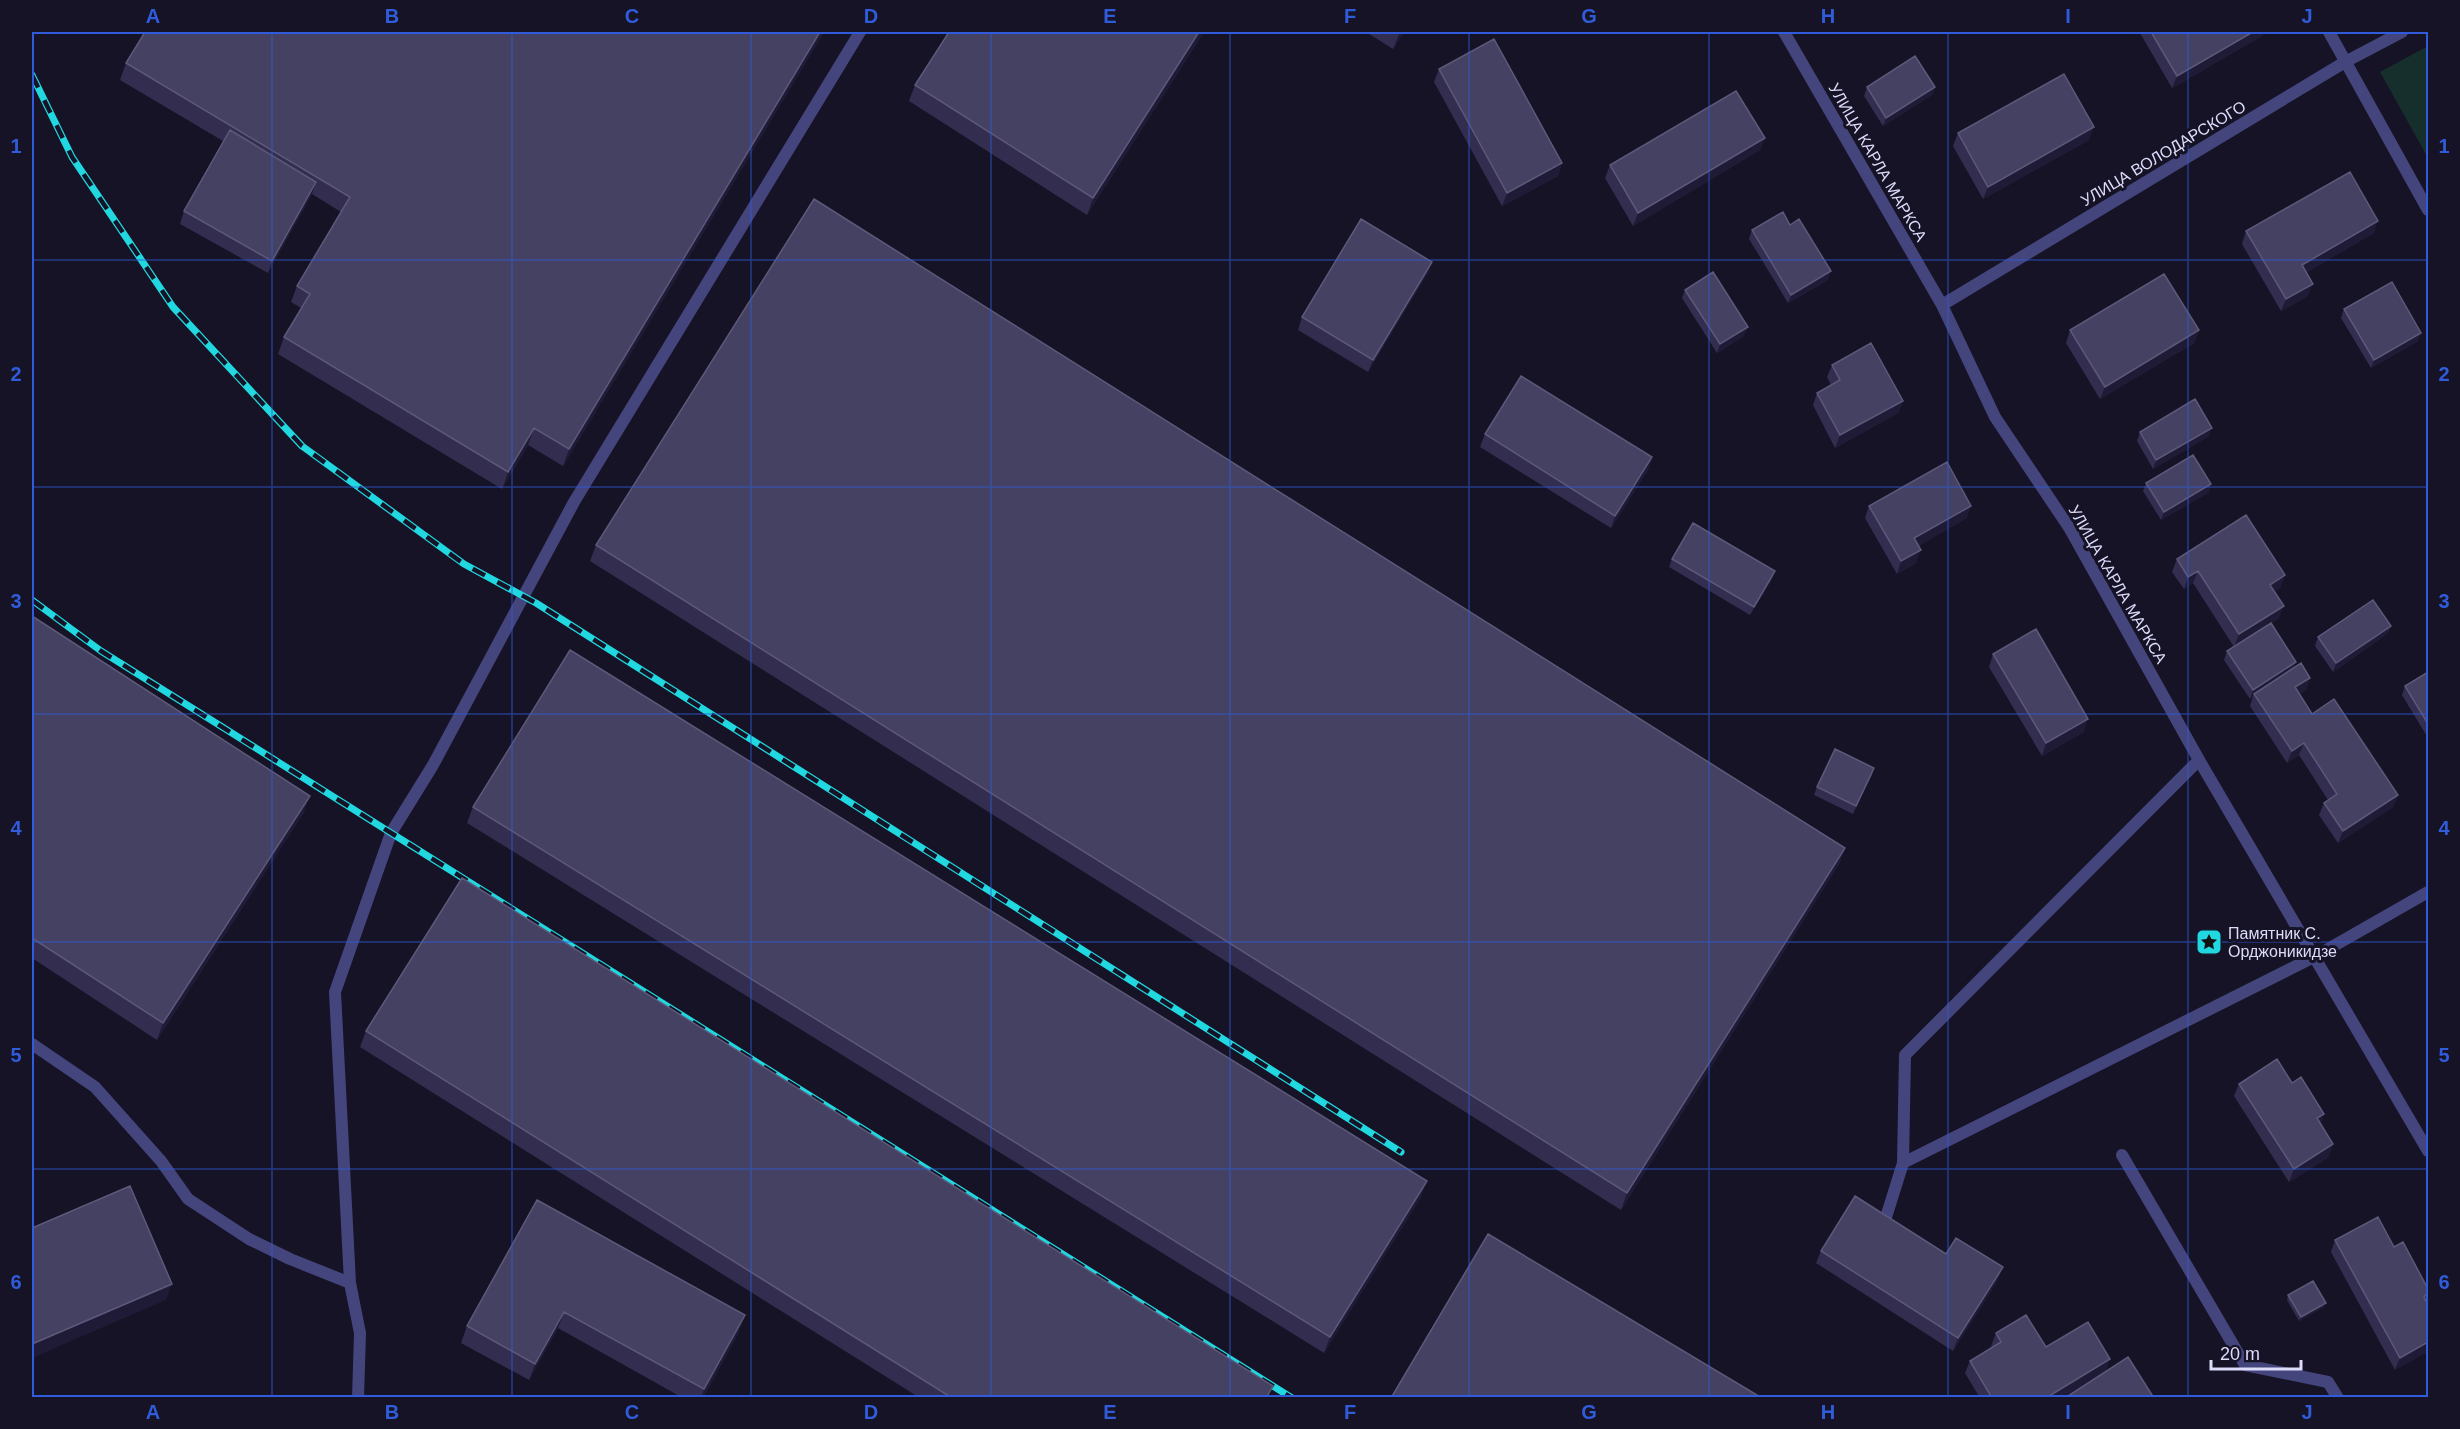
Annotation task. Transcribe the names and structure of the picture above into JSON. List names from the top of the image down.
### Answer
{
  "streets": {
    "street": ["УЛИЦА ВОЛОДАРСКОГО", "УЛИЦА КАРЛА МАРКСА"]
  },
  "crossings": [
    ["УЛИЦА ВОЛОДАРСКОГО", "УЛИЦА КАРЛА МАРКСА"]
  ],
  "places": {
    "place": ["Памятник С. Орджоникидзе"]
  },
  "scale_bar": "20 m",
  "grid": {
    "columns": [
      "A",
      "B",
      "C",
      "D",
      "E",
      "F",
      "G",
      "H",
      "I",
      "J"
    ],
    "rows": [
      "1",
      "2",
      "3",
      "4",
      "5",
      "6"
    ]
  }
}
